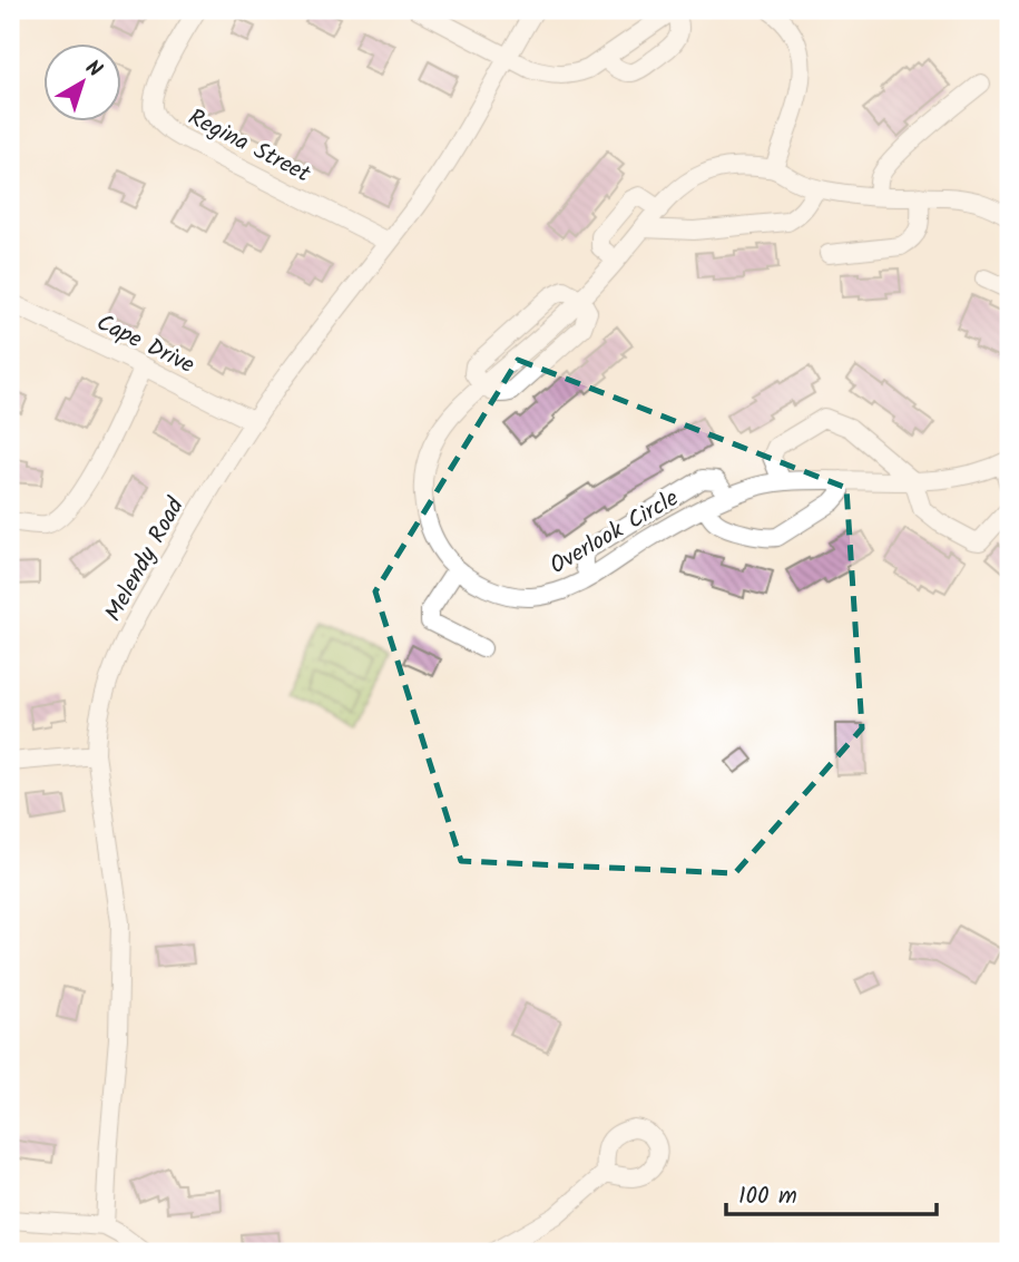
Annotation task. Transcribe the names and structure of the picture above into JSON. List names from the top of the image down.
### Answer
{
  "streets": {
    "street": [
      "Regina Street",
      "Cape Drive",
      "Overlook Circle",
      "Melendy Road"
    ]
  },
  "crossings": [
    ["Regina Street", "Melendy Road"],
    ["Cape Drive", "Melendy Road"]
  ],
  "scale_bar": "100 m",
  "north": "top right"
}
